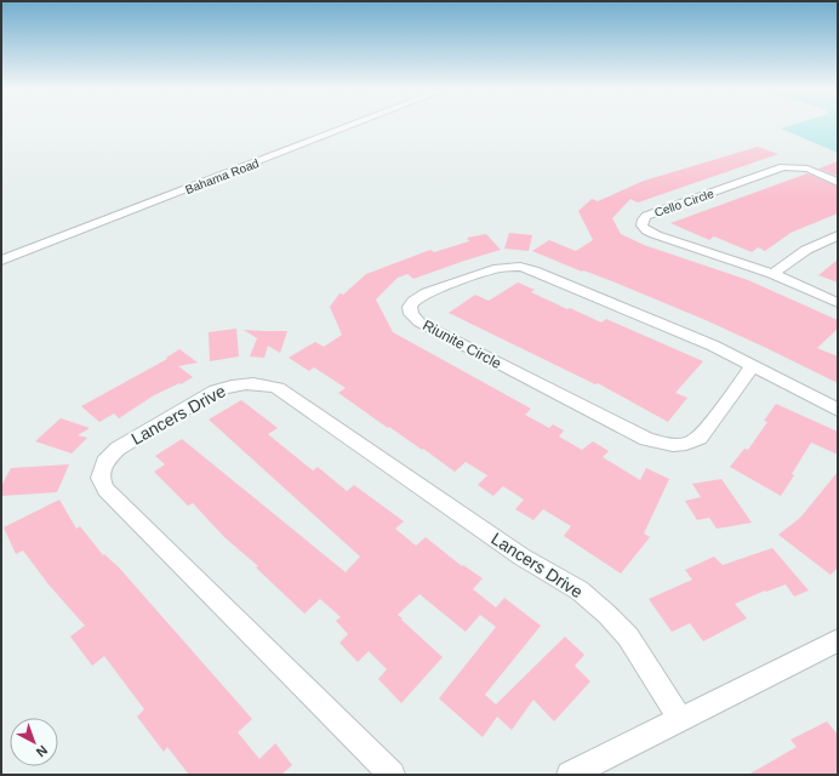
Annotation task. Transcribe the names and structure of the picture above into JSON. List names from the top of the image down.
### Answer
{
  "streets": {
    "street": [
      "Bahama Road",
      "Cello Circle",
      "Riunite Circle",
      "Lancers Drive"
    ]
  },
  "north": "bottom right"
}
